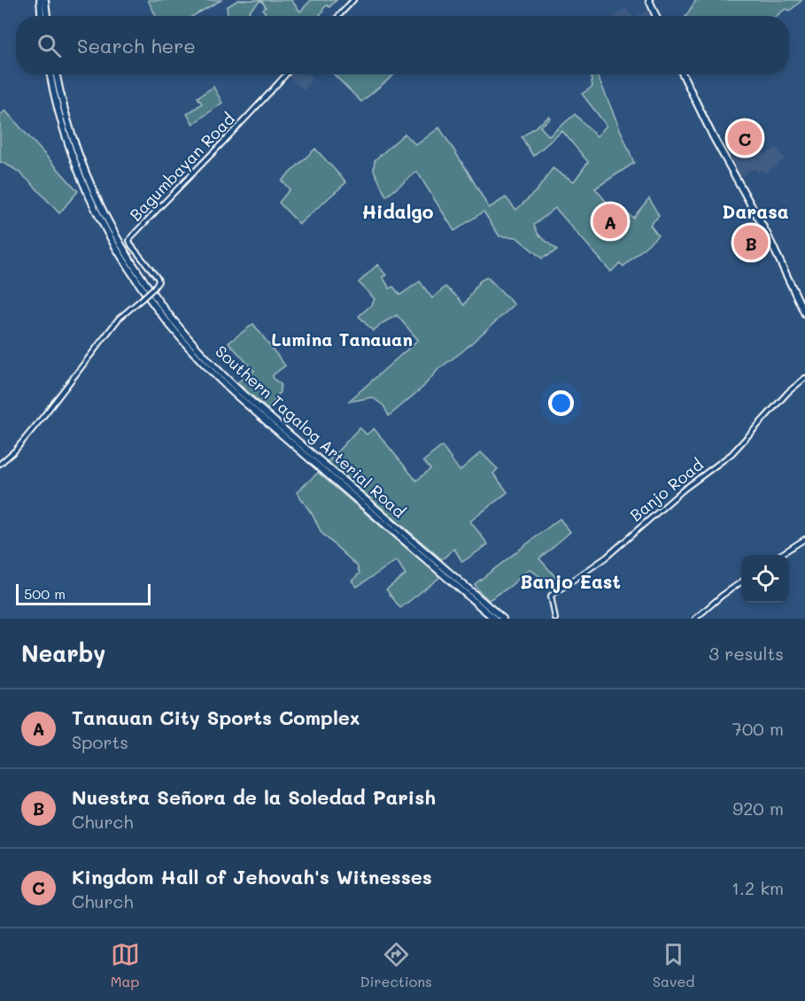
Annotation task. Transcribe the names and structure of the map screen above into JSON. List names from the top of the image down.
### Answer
{
  "streets": {
    "highway": ["Southern Tagalog Arterial Road"],
    "street": ["Bagumbayan Road", "Banjo Road"]
  },
  "districts": [
    "Hidalgo",
    "Darasa",
    "Lumina Tanauan",
    "Banjo East"
  ],
  "scale_bar": "500 m",
  "page": {
    "search": "Search here",
    "pins": ["C", "A", "B"],
    "scale": "500 m",
    "heading": ["Nearby", "3 results"],
    "list": [
      {
        "mark": "A",
        "name": "Tanauan City Sports Complex",
        "note": "Sports",
        "value": "700 m"
      },
      {
        "mark": "B",
        "name": "Nuestra Señora de la Soledad Parish",
        "note": "Church",
        "value": "920 m"
      },
      {
        "mark": "C",
        "name": "Kingdom Hall of Jehovah's Witnesses",
        "note": "Church",
        "value": "1.2 km"
      }
    ],
    "nav": ["Map", "Directions", "Saved"]
  }
}
